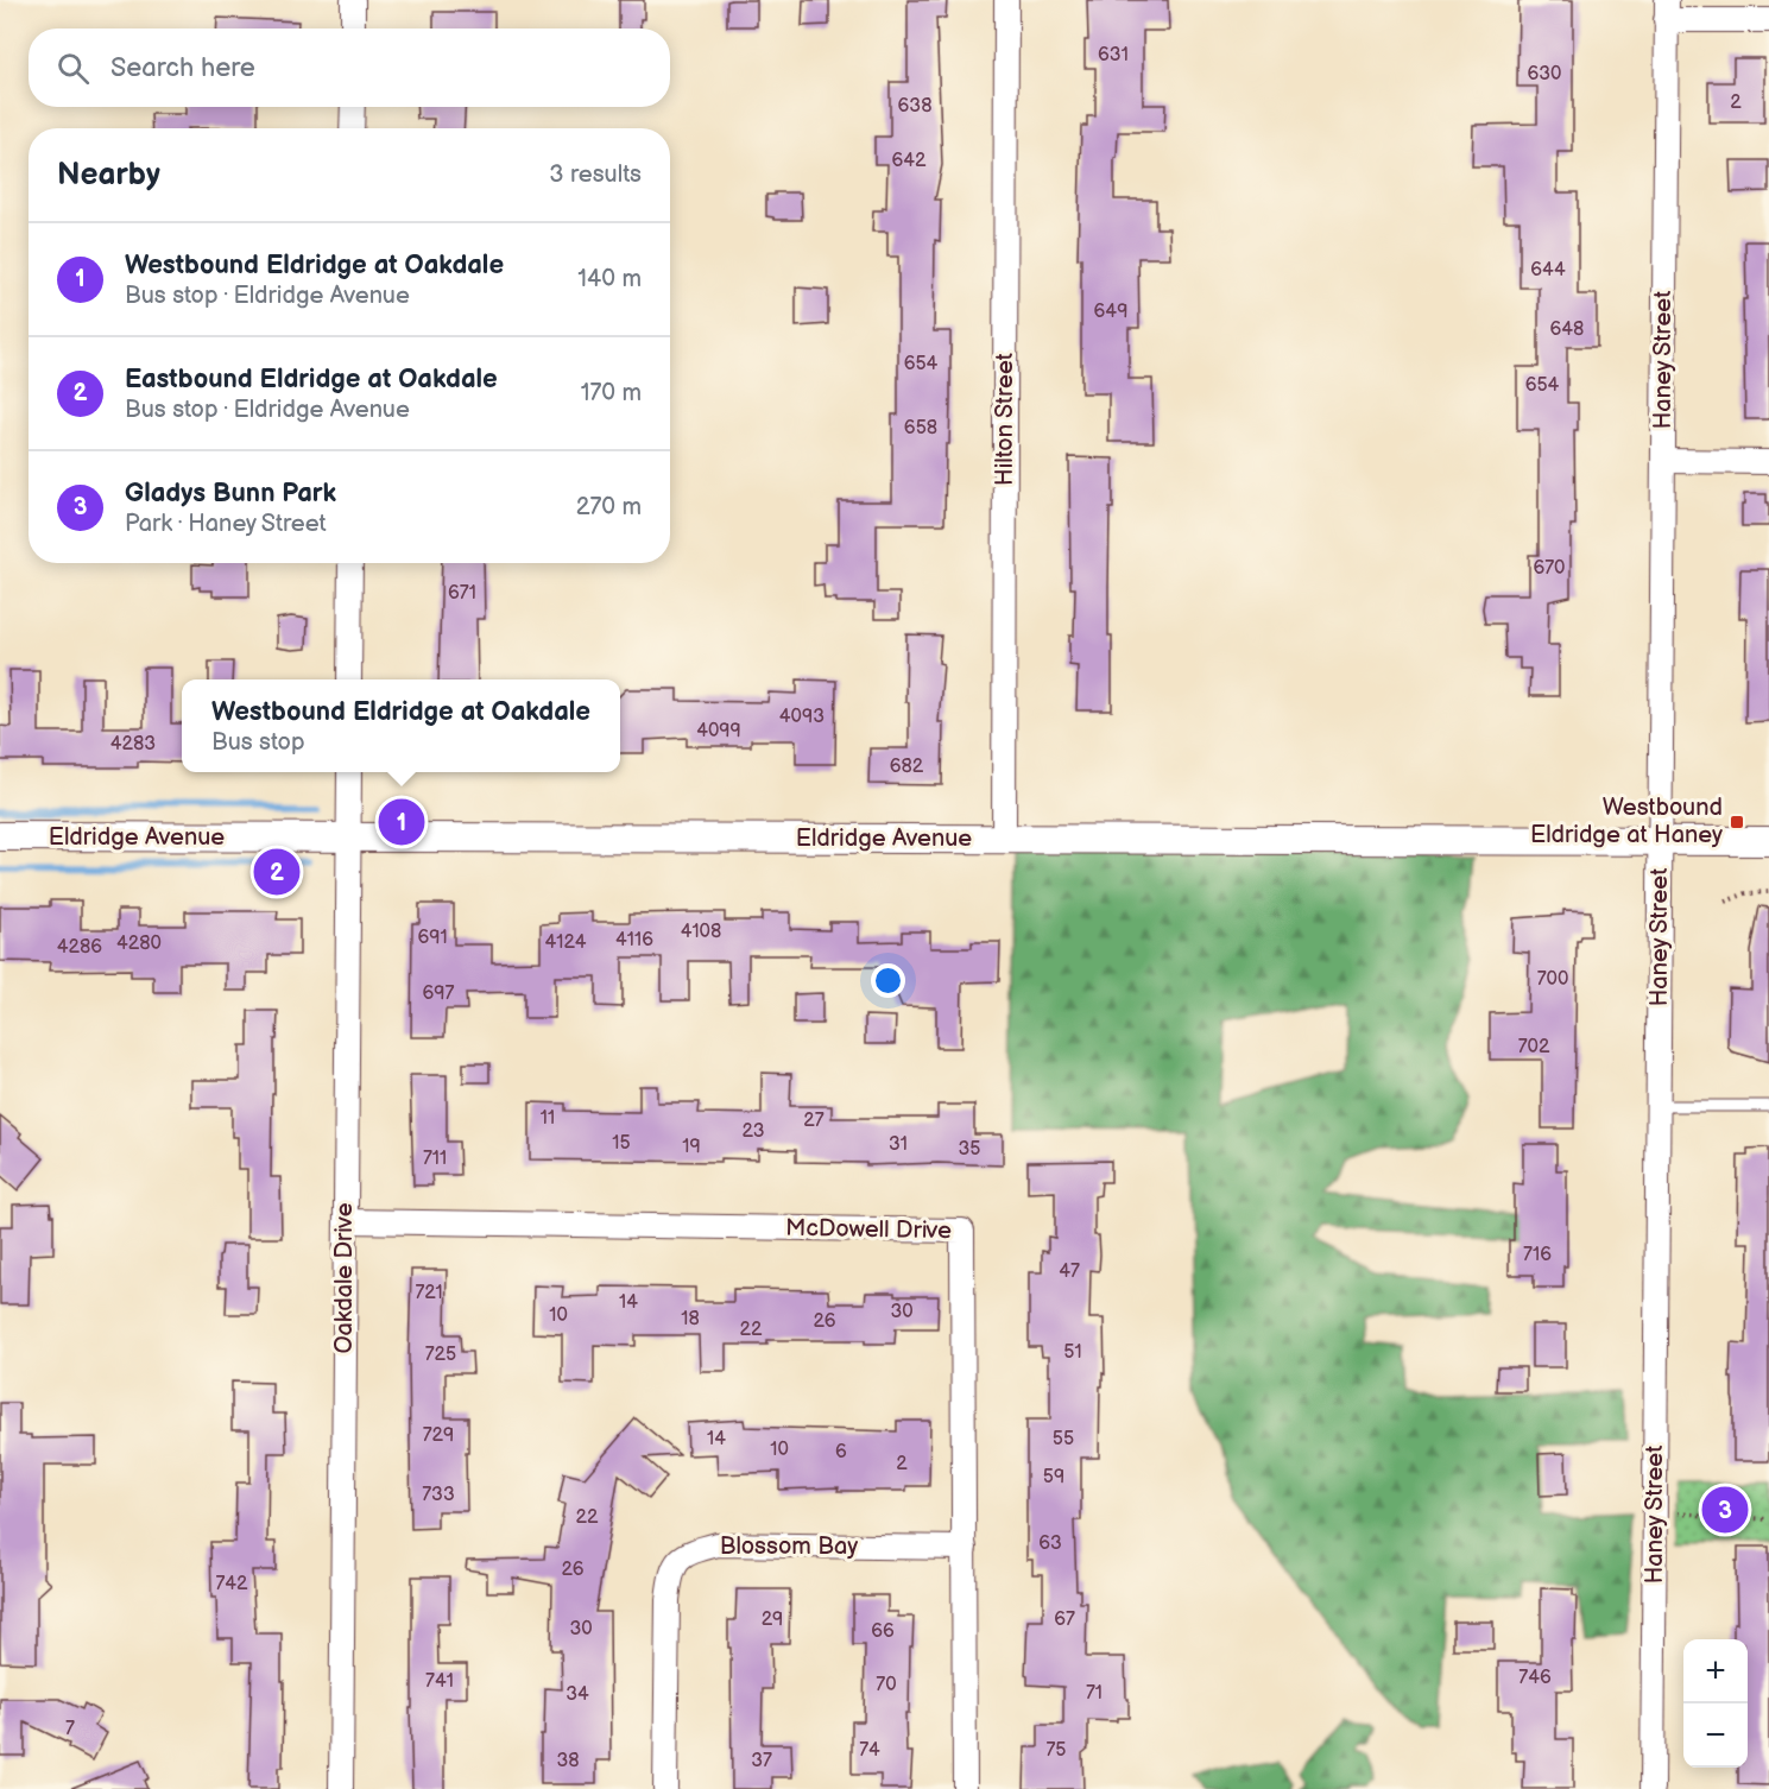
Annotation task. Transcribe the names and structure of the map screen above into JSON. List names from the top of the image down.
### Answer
{
  "streets": {
    "street": [
      "Haney Street",
      "Hilton Street",
      "Eldridge Avenue",
      "McDowell Drive",
      "Oakdale Drive",
      "Blossom Bay"
    ]
  },
  "crossings": [
    ["Haney Street", "Eldridge Avenue"],
    ["Hilton Street", "Eldridge Avenue"],
    ["Eldridge Avenue", "Oakdale Drive"],
    ["McDowell Drive", "Oakdale Drive"],
    ["McDowell Drive", "Blossom Bay"]
  ],
  "places": {
    "transit": ["Westbound Eldridge at Haney"]
  },
  "house_numbers": [
    "631",
    "630",
    "2",
    "638",
    "642",
    "644",
    "649",
    "648",
    "654",
    "654",
    "658",
    "670",
    "671",
    "4093",
    "4099",
    "4283",
    "682",
    "4108",
    "691",
    "4116",
    "4124",
    "4280",
    "4286",
    "700",
    "697",
    "702",
    "11",
    "27",
    "23",
    "15",
    "31",
    "19",
    "35",
    "711",
    "716",
    "47",
    "721",
    "14",
    "30",
    "10",
    "18",
    "26",
    "22",
    "51",
    "725",
    "729",
    "14",
    "55",
    "10",
    "6",
    "2",
    "59",
    "733",
    "22",
    "63",
    "26",
    "742",
    "29",
    "67",
    "30",
    "66",
    "746",
    "741",
    "70",
    "71",
    "34",
    "7",
    "74",
    "75",
    "38",
    "37"
  ],
  "page": {
    "search": "Search here",
    "heading": ["Nearby", "3 results"],
    "list": [
      {
        "mark": "1",
        "name": "Westbound Eldridge at Oakdale",
        "note": "Bus stop · Eldridge Avenue",
        "value": "140 m"
      },
      {
        "mark": "2",
        "name": "Eastbound Eldridge at Oakdale",
        "note": "Bus stop · Eldridge Avenue",
        "value": "170 m"
      },
      {
        "mark": "3",
        "name": "Gladys Bunn Park",
        "note": "Park · Haney Street",
        "value": "270 m"
      }
    ],
    "popup": ["Westbound Eldridge at Oakdale", "Bus stop"],
    "pins": ["1", "2", "3"],
    "map_buttons": ["+", "−"]
  }
}
